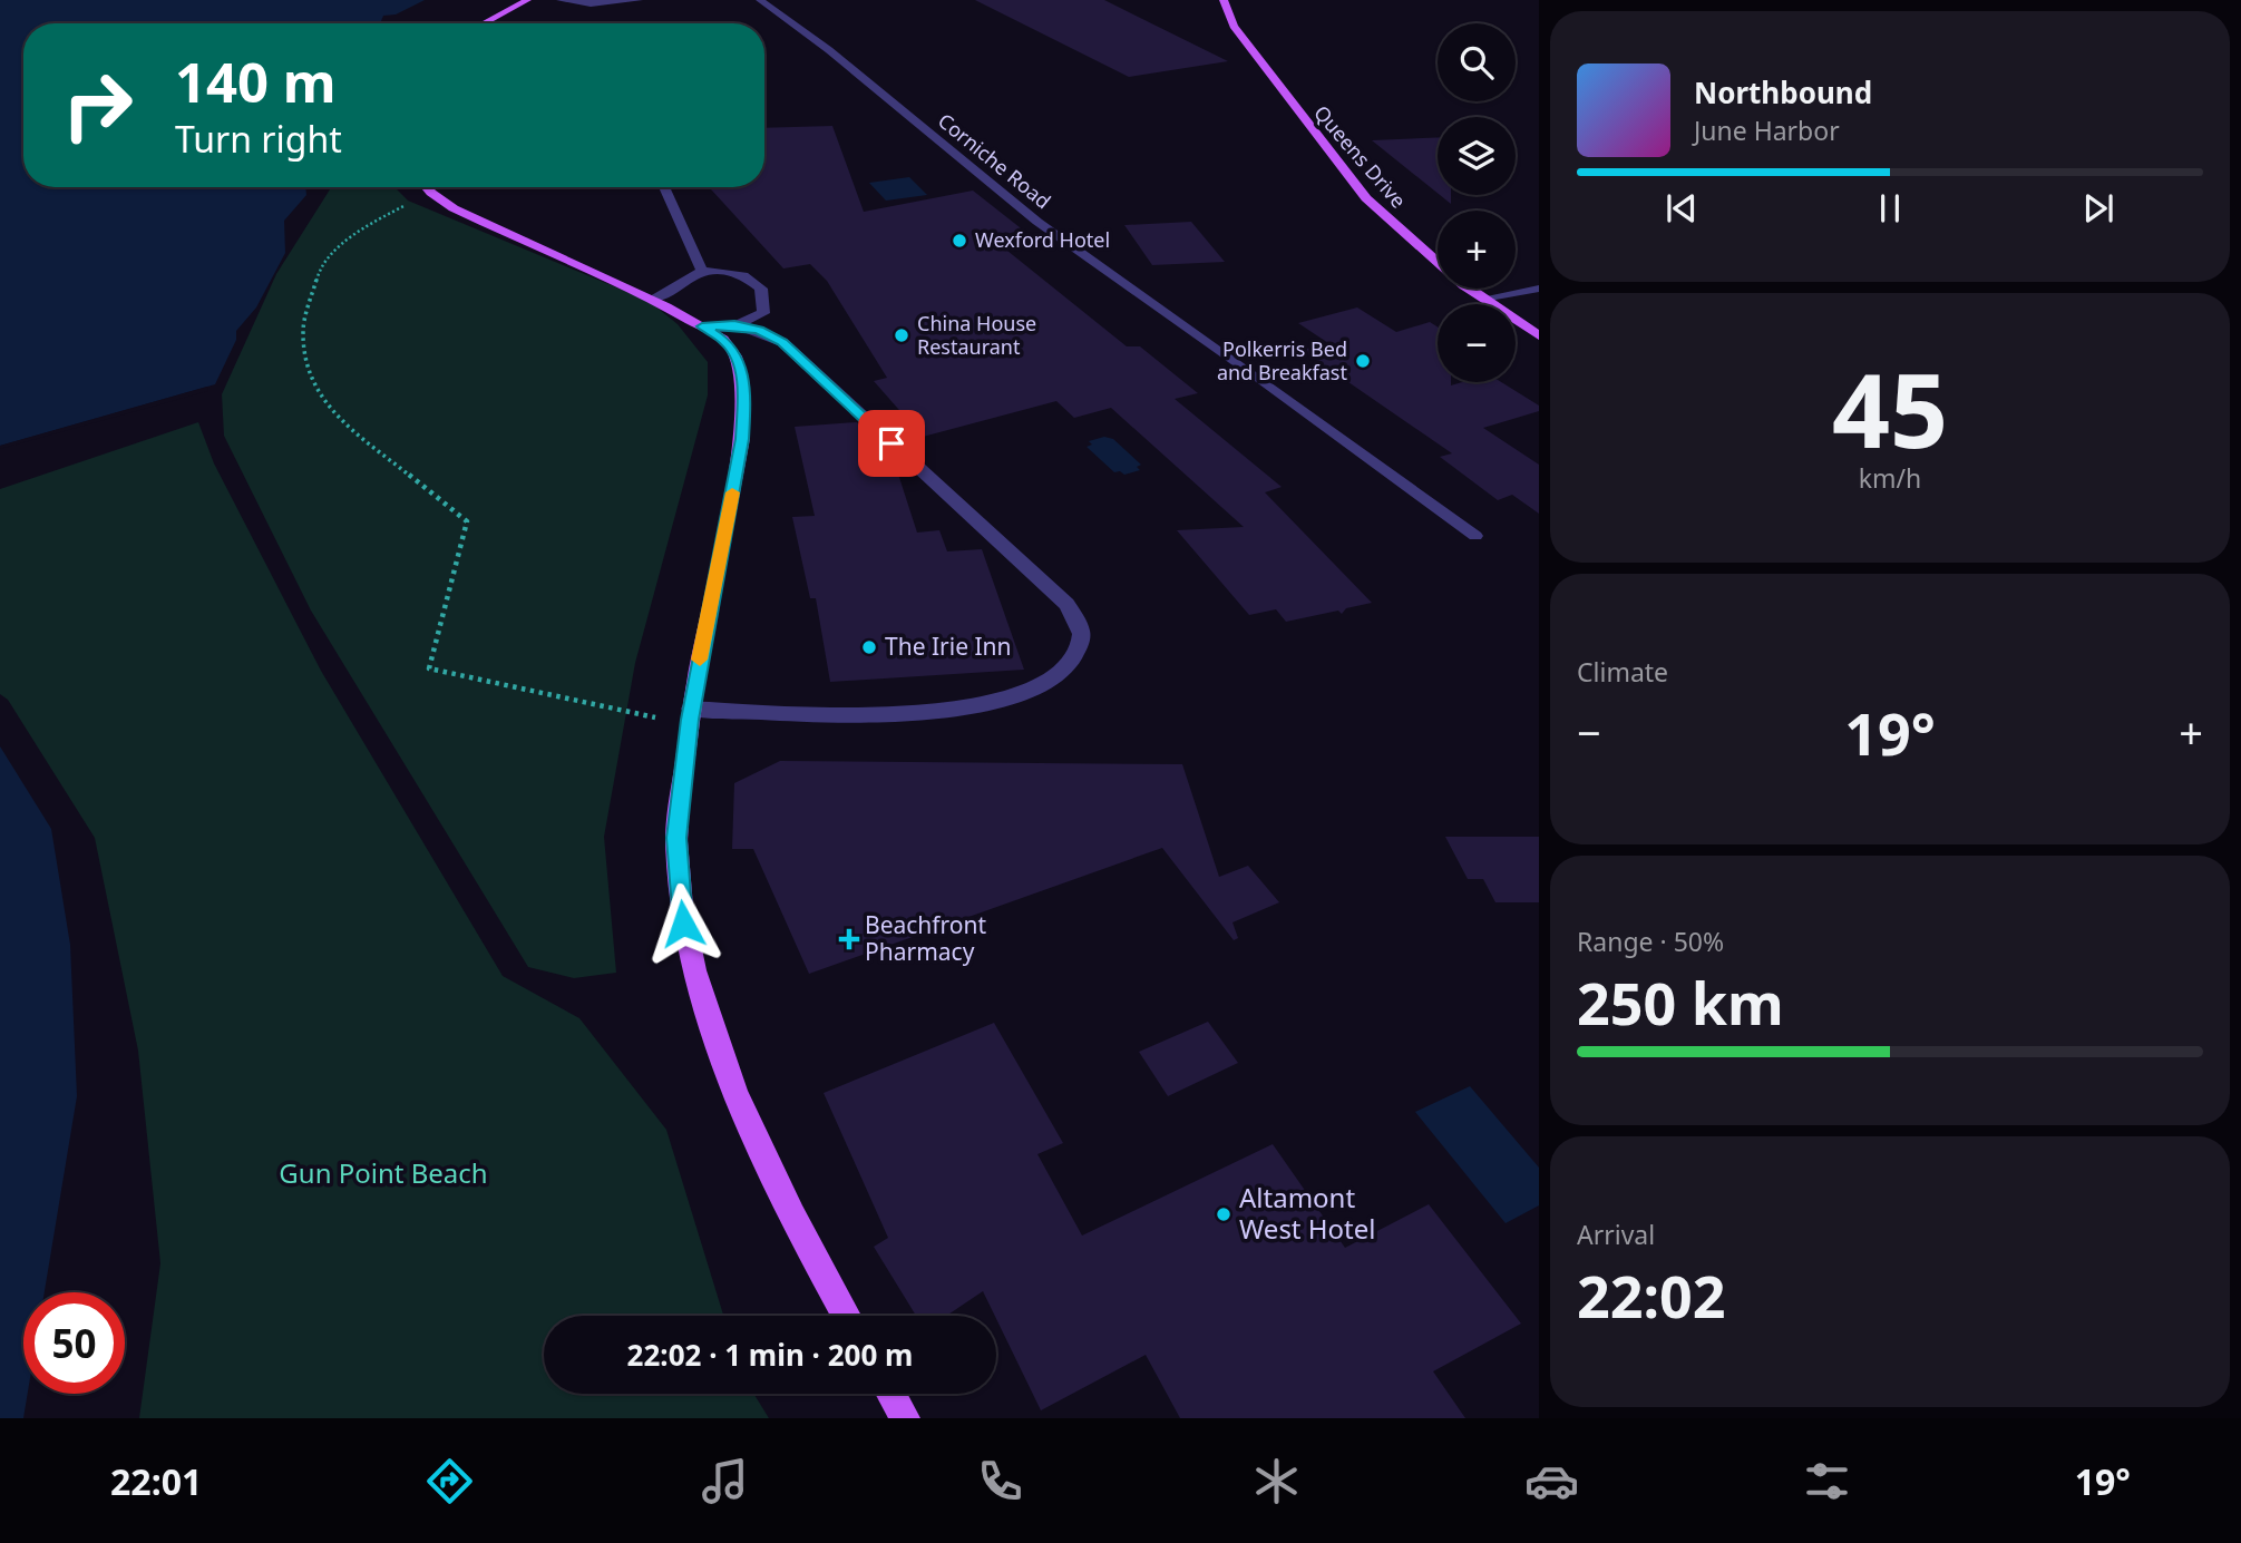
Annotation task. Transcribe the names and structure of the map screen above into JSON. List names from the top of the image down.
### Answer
{
  "streets": {
    "main road": ["Queens Drive"],
    "street": ["Corniche Road"]
  },
  "parks": ["Gun Point Beach"],
  "places": {
    "other": [
      "Wexford Hotel",
      "China House Restaurant",
      "Polkerris Bed and Breakfast",
      "The Irie Inn",
      "Altamont West Hotel"
    ],
    "health": ["Beachfront Pharmacy"]
  },
  "page": {
    "map_buttons": ["+", "−"],
    "turn": ["140 m", "Turn right"],
    "song": ["Northbound", "June Harbor"],
    "tile": [
      ["45", "km/h"],
      "Climate",
      ["Range · 50%", "250 km"],
      ["Arrival", "22:02"]
    ],
    "heat": ["−", "19°", "+"],
    "limit": "50",
    "trip": "22:02 · 1 min · 200 m",
    "tabs": ["22:01", "19°"]
  }
}
